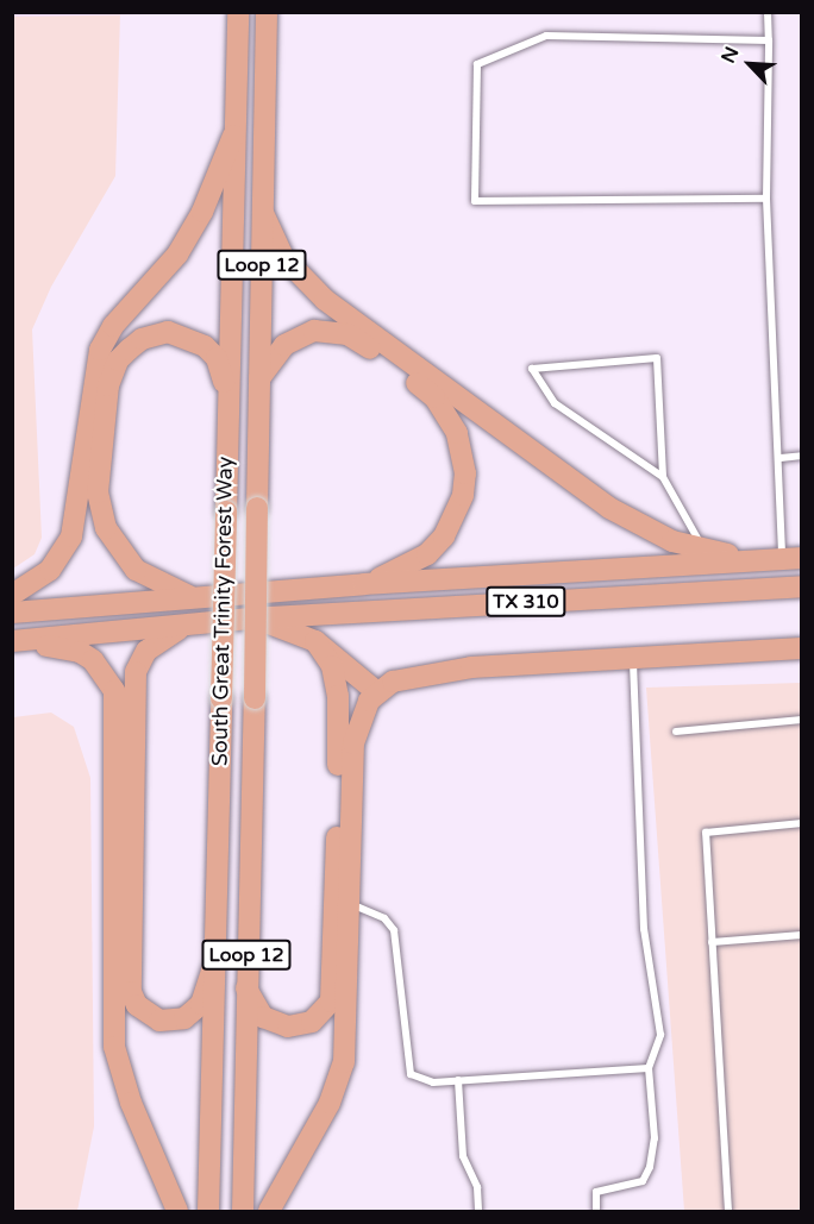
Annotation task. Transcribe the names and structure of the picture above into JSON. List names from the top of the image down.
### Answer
{
  "streets": {
    "main road": ["Loop 12", "TX 310", "South Great Trinity Forest Way"]
  },
  "north": "top left"
}
